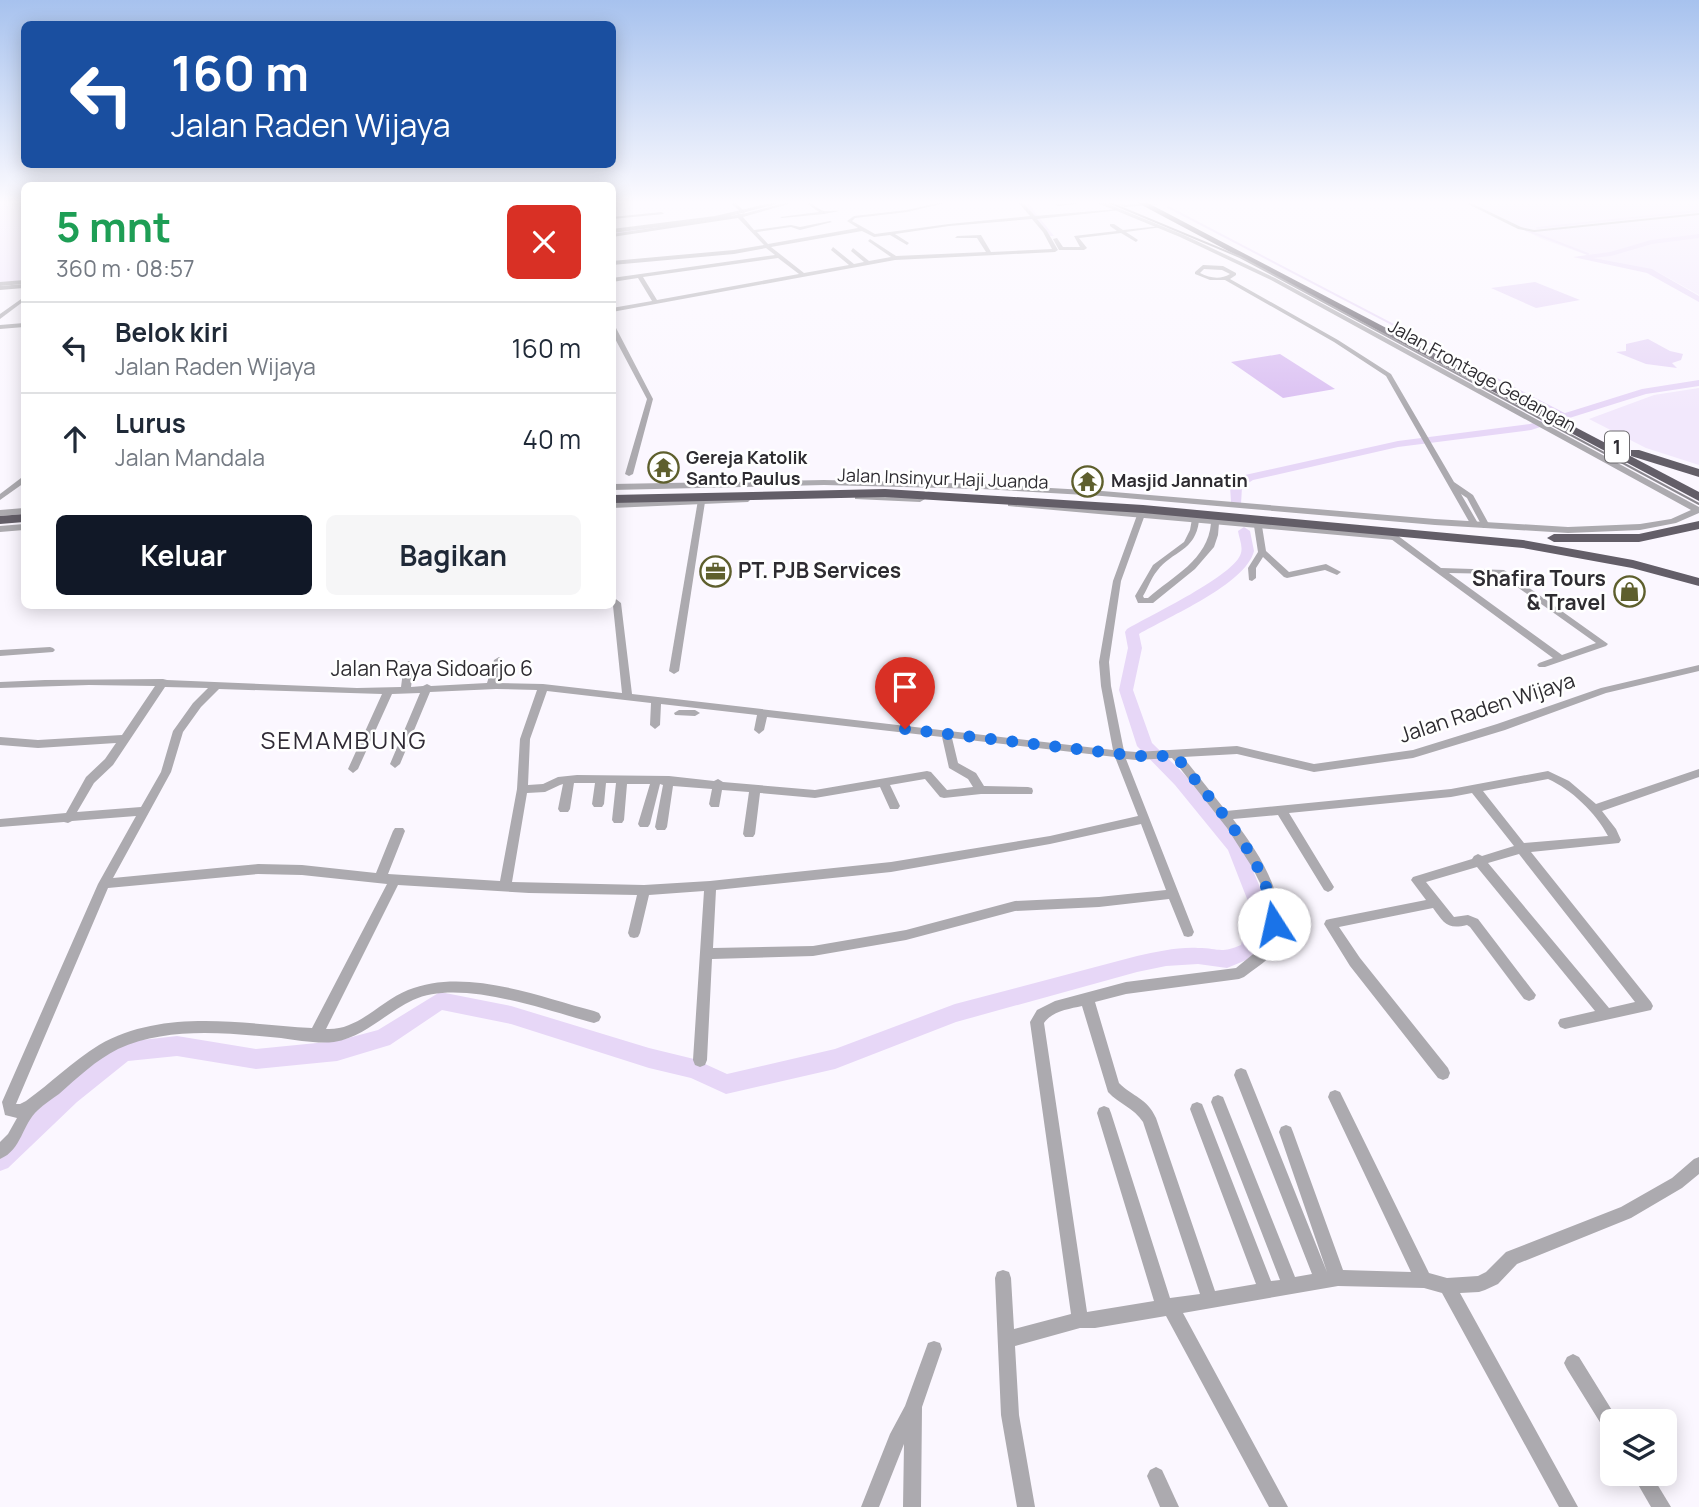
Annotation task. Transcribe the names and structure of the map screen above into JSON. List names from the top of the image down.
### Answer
{
  "streets": {
    "highway": ["1", "Jalan Insinyur Haji Juanda"],
    "street": ["Jalan Frontage Gedangan", "Jalan Raya Sidoarjo 6", "Jalan Raden Wijaya"]
  },
  "crossings": [
    ["Jalan Frontage Gedangan", "1"],
    ["Jalan Frontage Gedangan", "Jalan Insinyur Haji Juanda"],
    ["1", "Jalan Insinyur Haji Juanda"],
    ["Jalan Raya Sidoarjo 6", "Jalan Raden Wijaya"]
  ],
  "districts": ["SEMAMBUNG"],
  "places": {
    "temple": ["Gereja Katolik Santo Paulus", "Masjid Jannatin"],
    "office": ["PT. PJB Services"],
    "shop": ["Shafira Tours & Travel"]
  },
  "page": {
    "turn": ["160 m", "Jalan Raden Wijaya"],
    "heading": ["5 mnt", "360 m · 08:57"],
    "list": [
      {
        "name": "Belok kiri",
        "note": "Jalan Raden Wijaya",
        "value": "160 m"
      },
      {
        "name": "Lurus",
        "note": "Jalan Mandala",
        "value": "40 m"
      }
    ],
    "buttons": ["Keluar", "Bagikan"]
  }
}
